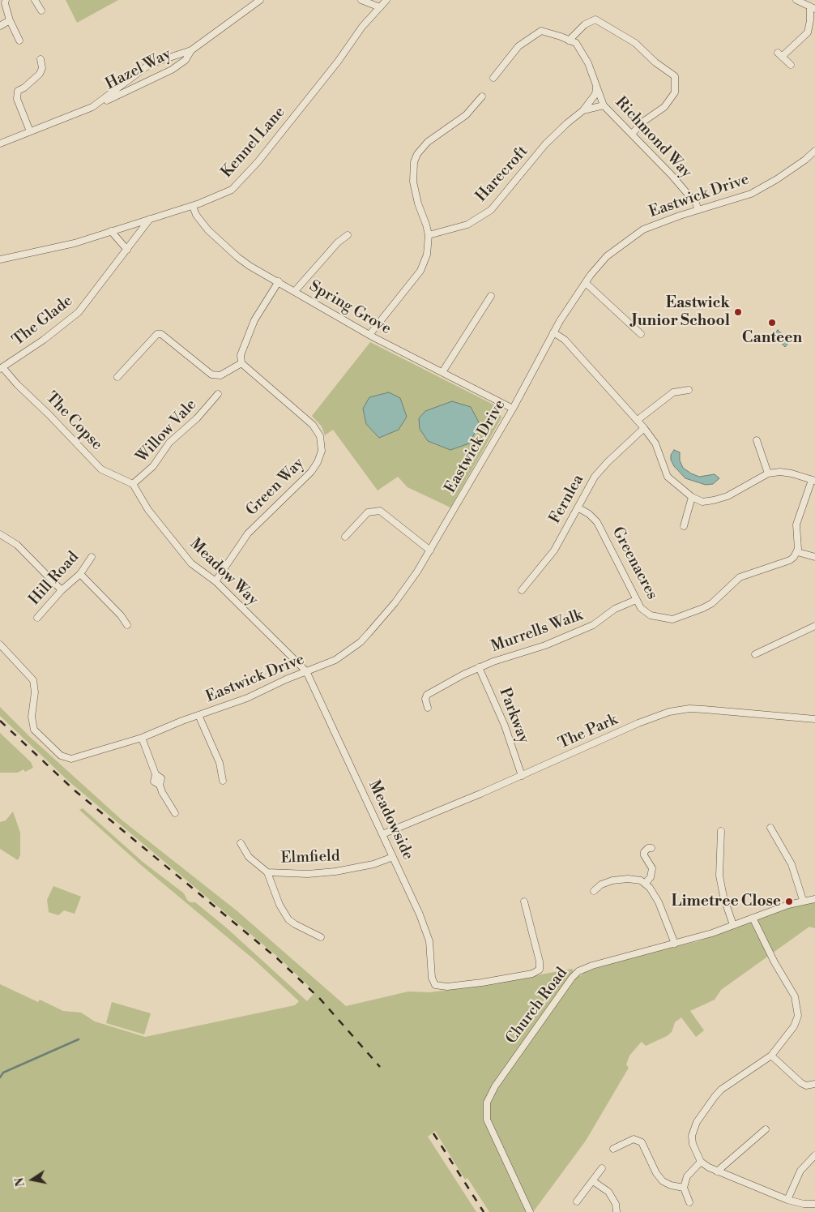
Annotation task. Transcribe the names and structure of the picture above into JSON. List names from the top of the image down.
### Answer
{
  "streets": {
    "street": [
      "Hazel Way",
      "Richmond Way",
      "Kennel Lane",
      "Harecroft",
      "Eastwick Drive",
      "Spring Grove",
      "The Glade",
      "The Copse",
      "Willow Vale",
      "Green Way",
      "Fernlea",
      "Greenacres",
      "Meadow Way",
      "Hill Road",
      "Murrells Walk",
      "Parkway",
      "The Park",
      "Meadowside",
      "Elmfield",
      "Church Road"
    ]
  },
  "crossings": [
    ["Richmond Way", "Harecroft"],
    ["Richmond Way", "Eastwick Drive"],
    ["Kennel Lane", "Spring Grove"],
    ["Kennel Lane", "The Glade"],
    ["Eastwick Drive", "Spring Grove"],
    ["Eastwick Drive", "Meadow Way"],
    ["Eastwick Drive", "Meadowside"],
    ["The Glade", "The Copse"],
    ["The Copse", "Willow Vale"],
    ["The Copse", "Meadow Way"],
    ["Willow Vale", "Meadow Way"],
    ["Green Way", "Meadow Way"],
    ["Fernlea", "Greenacres"],
    ["Greenacres", "Murrells Walk"],
    ["Meadow Way", "Meadowside"],
    ["Murrells Walk", "Parkway"],
    ["Parkway", "The Park"],
    ["The Park", "Meadowside"],
    ["Meadowside", "Elmfield"]
  ],
  "places": ["Eastwick Junior School", "Canteen", "Limetree Close"],
  "north": "left"
}
